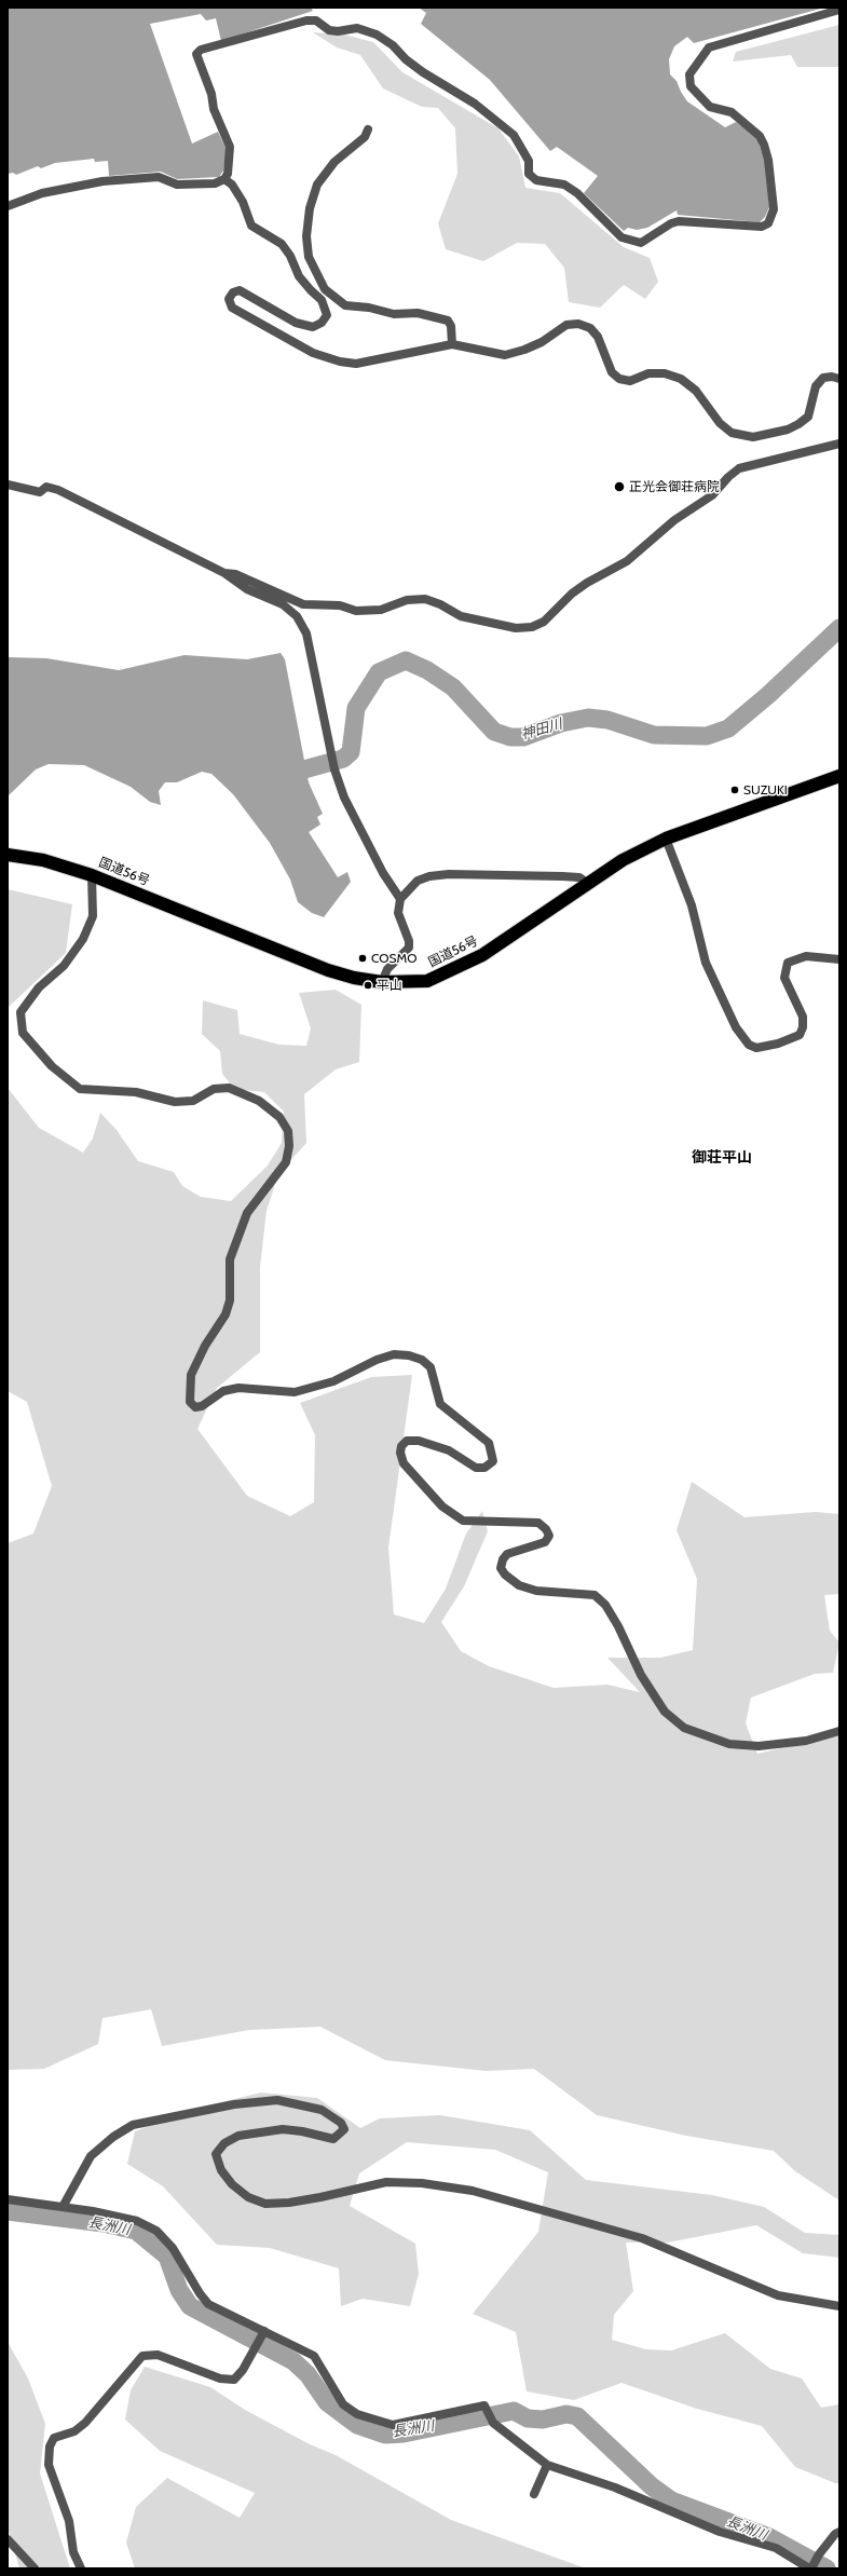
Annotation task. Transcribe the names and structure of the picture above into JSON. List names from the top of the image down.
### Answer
{
  "streets": {
    "highway": ["国道56号"]
  },
  "districts": ["御荘平山"],
  "water": ["神田川", "長洲川"],
  "places": [
    "正光会御荘病院",
    "SUZUKI",
    "COSMO",
    "平山"
  ]
}
